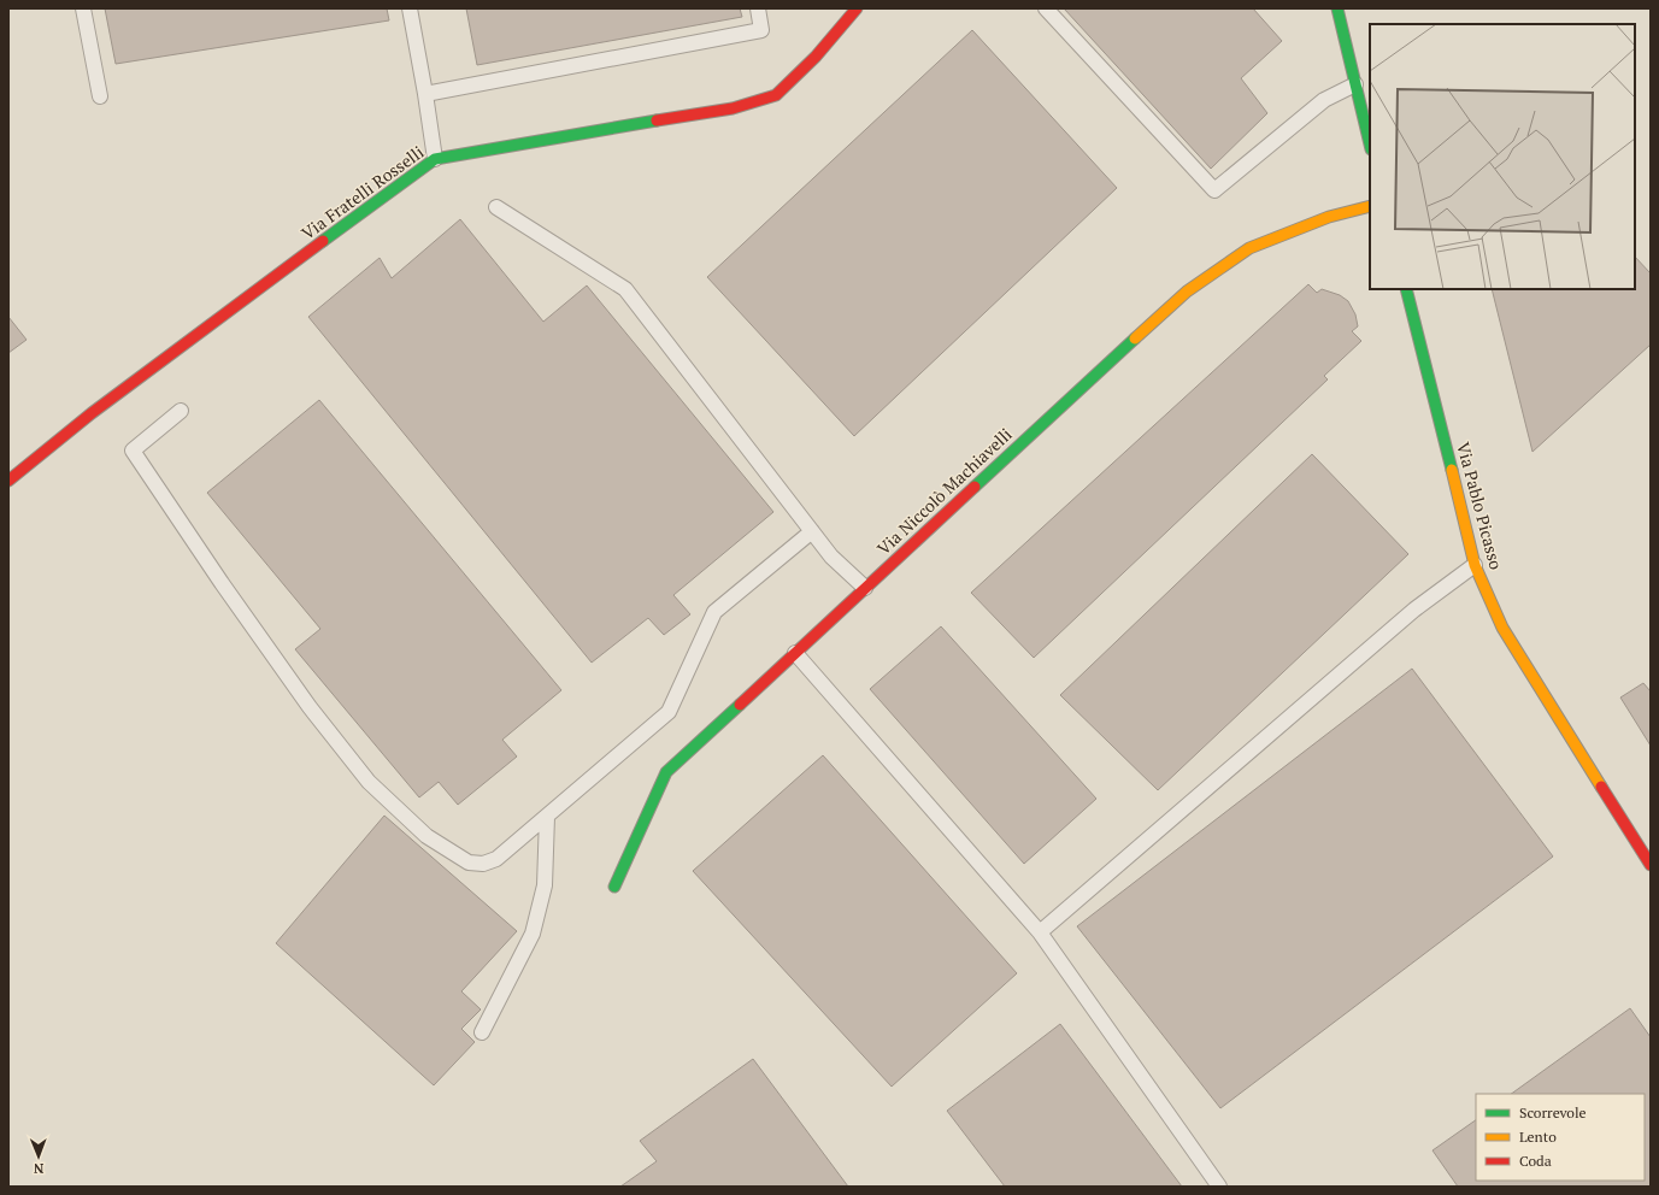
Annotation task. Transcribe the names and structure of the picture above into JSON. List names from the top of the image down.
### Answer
{
  "streets": {
    "street": ["Via Fratelli Rosselli", "Via Niccolò Machiavelli", "Via Pablo Picasso"]
  },
  "legend": ["Scorrevole", "Lento", "Coda"],
  "north": "bottom"
}
